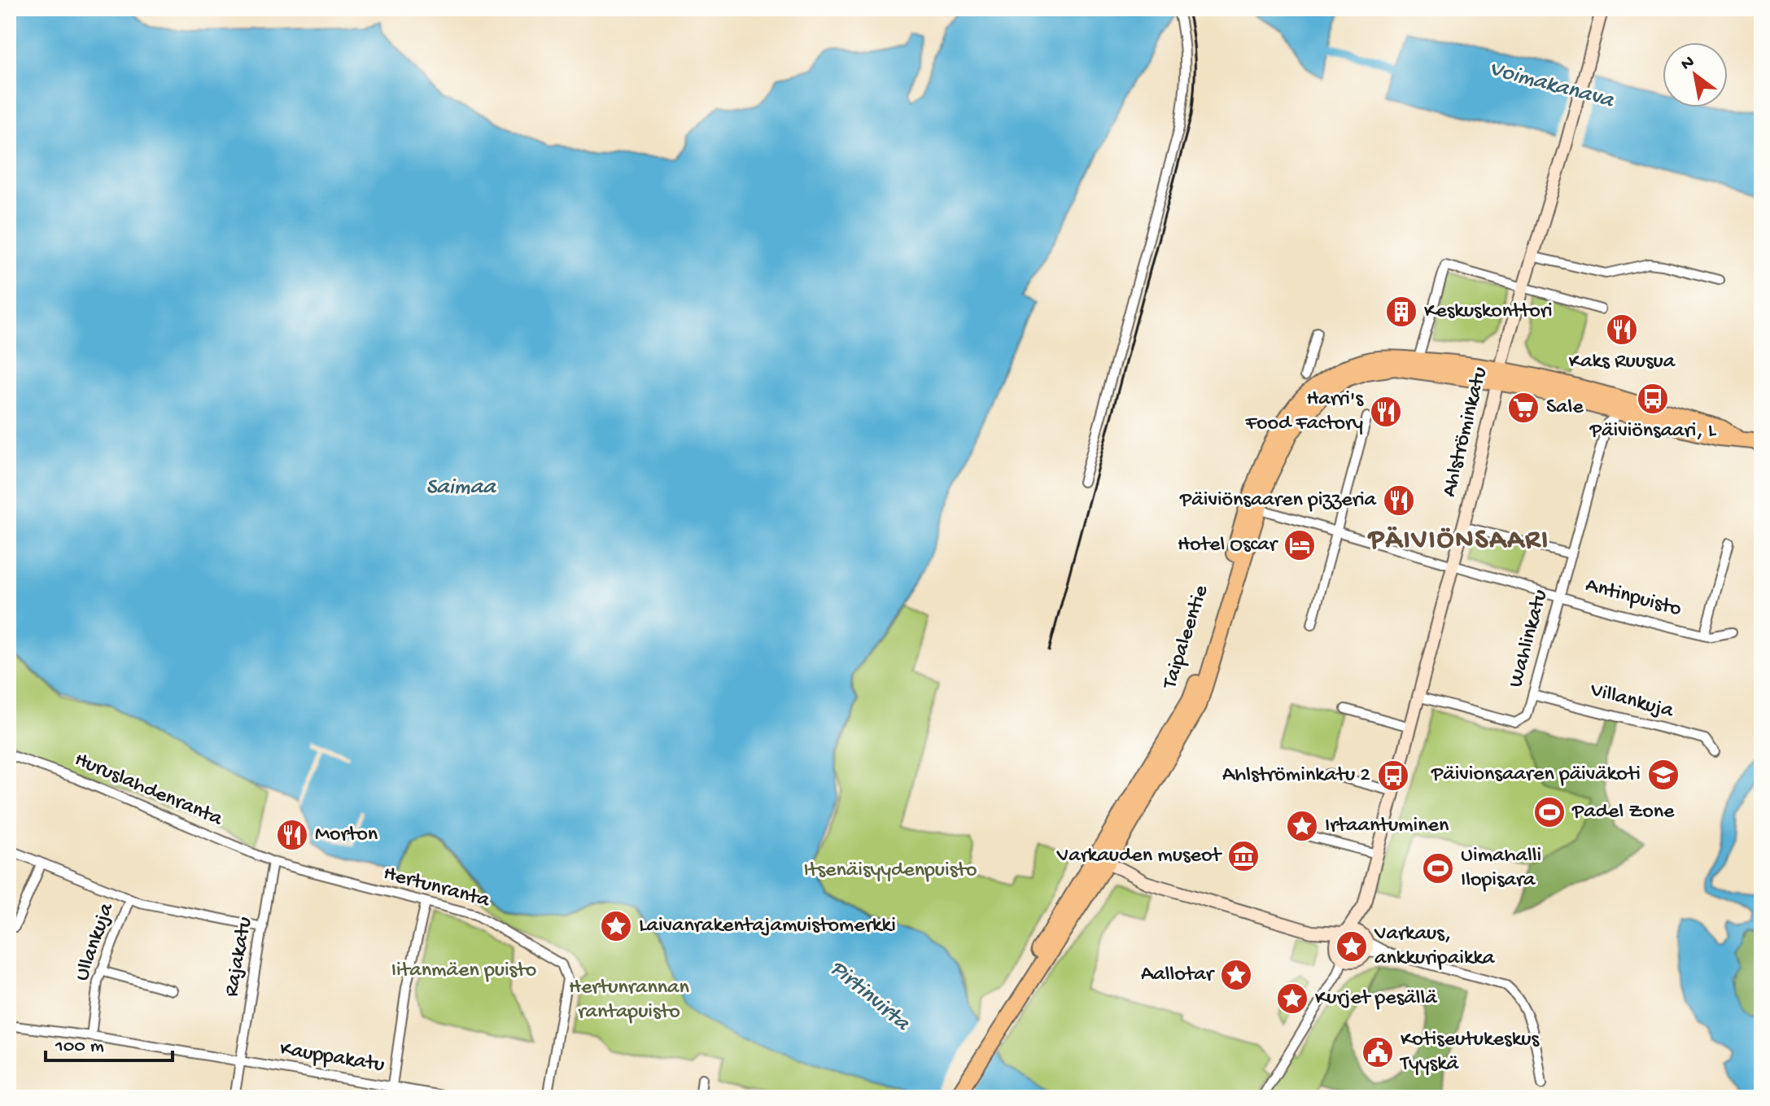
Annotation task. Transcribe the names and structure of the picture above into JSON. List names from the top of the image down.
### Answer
{
  "streets": {
    "highway": ["Taipaleentie"],
    "street": [
      "Ahlströminkatu",
      "Antinpuisto",
      "Wahlinkatu",
      "Villankuja",
      "Huruslahdenranta",
      "Hertunranta",
      "Ullankuja",
      "Rajakatu",
      "Kauppakatu"
    ]
  },
  "crossings": [
    ["Ahlströminkatu", "Antinpuisto"],
    ["Ahlströminkatu", "Taipaleentie"],
    ["Ahlströminkatu", "Wahlinkatu"],
    ["Antinpuisto", "Taipaleentie"],
    ["Antinpuisto", "Wahlinkatu"],
    ["Wahlinkatu", "Villankuja"],
    ["Huruslahdenranta", "Hertunranta"],
    ["Huruslahdenranta", "Rajakatu"],
    ["Hertunranta", "Rajakatu"],
    ["Ullankuja", "Kauppakatu"],
    ["Rajakatu", "Kauppakatu"]
  ],
  "districts": ["PÄIVIÖNSAARI"],
  "water": ["Voimakanava", "Saimaa", "Pirtinvirta"],
  "parks": ["Itsenäisyydenpuisto", "Iitanmäen puisto", "Hertunrannan rantapuisto"],
  "places": {
    "building": ["Keskuskonttori"],
    "restaurant": [
      "Kaks Ruusua",
      "Harri's Food Factory",
      "Päiviönsaaren pizzeria",
      "Morton"
    ],
    "bus stop": ["Päiviönsaari, L", "Ahlströminkatu 2"],
    "supermarket": ["Sale"],
    "hotel": ["Hotel Oscar"],
    "school or university": ["Päivionsaaren päiväkoti"],
    "sports": ["Padel Zone", "Uimahalli Ilopisara"],
    "place": [
      "Irtaantuminen",
      "Laivanrakentajamuistomerkki",
      "Varkaus, ankkuripaikka",
      "Aallotar",
      "Kurjet pesällä"
    ],
    "museum": ["Varkauden museot"],
    "public building": ["Kotiseutukeskus Tyyskä"]
  },
  "scale_bar": "100 m",
  "north": "top left"
}
